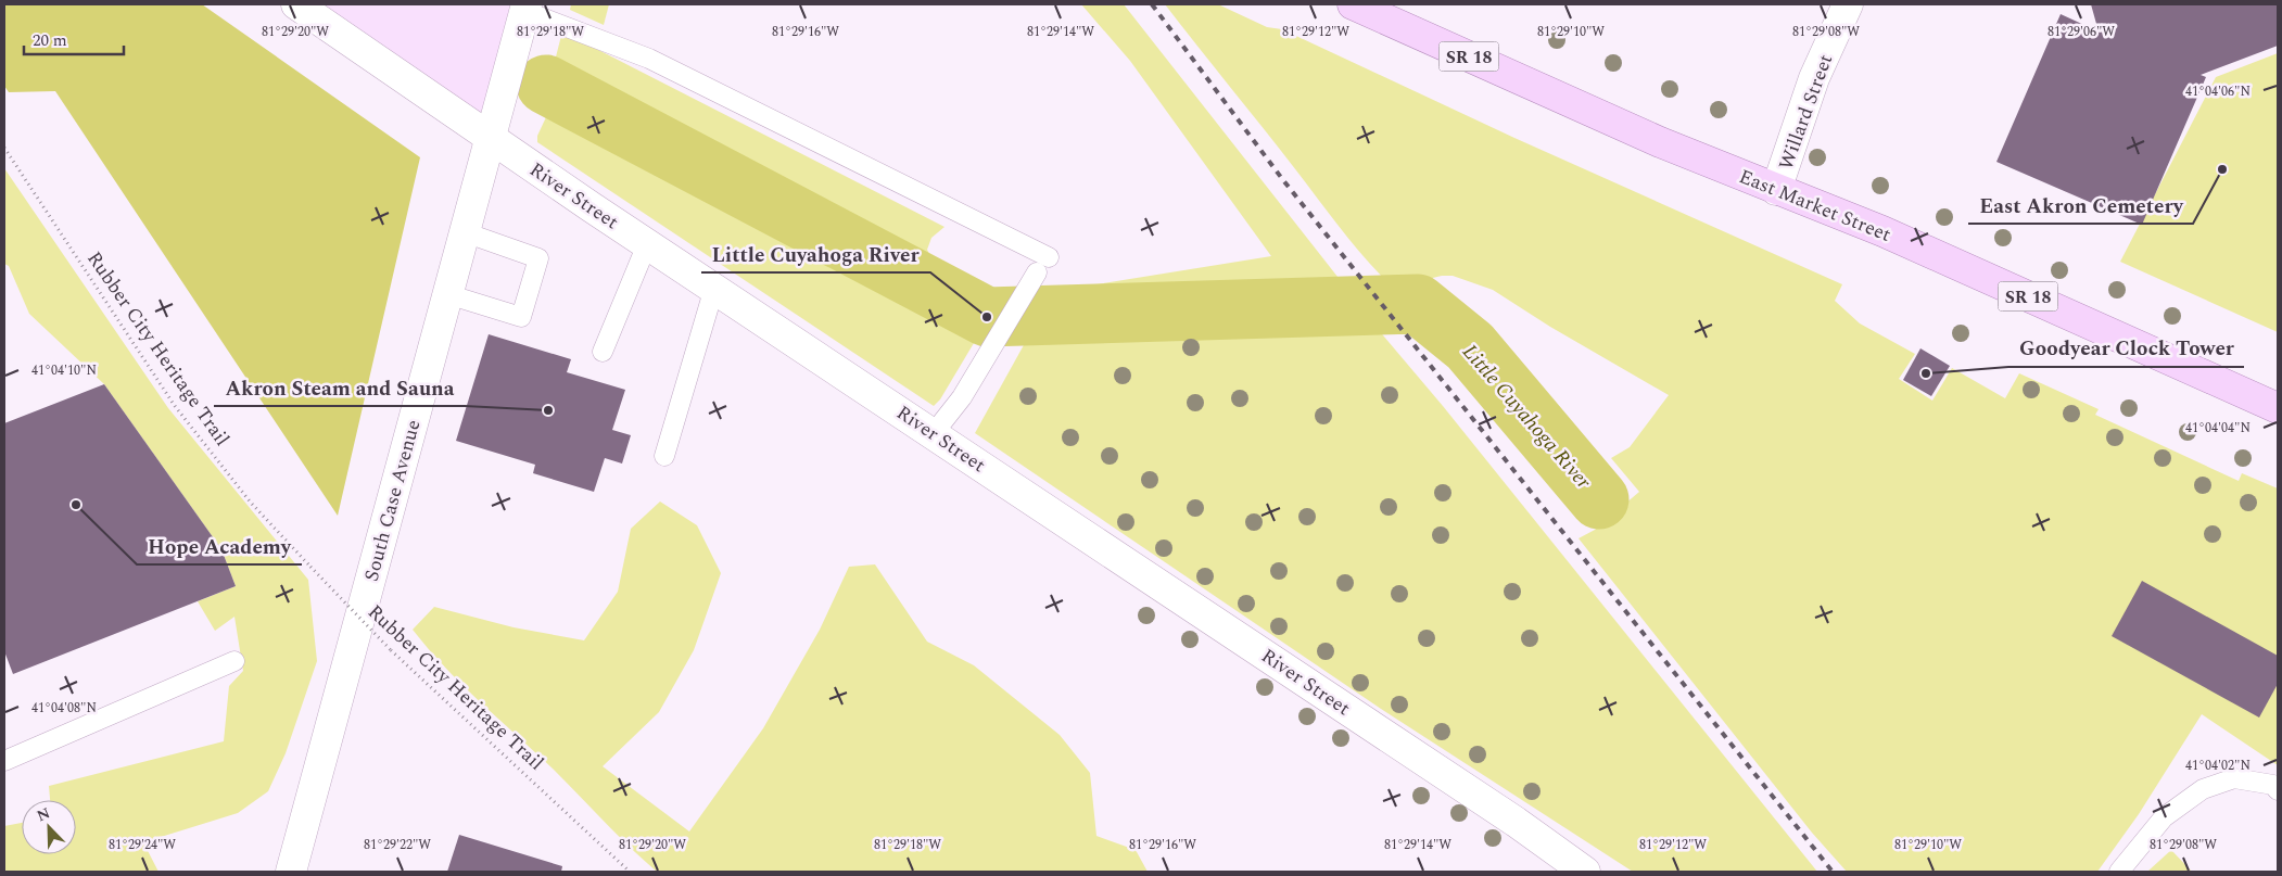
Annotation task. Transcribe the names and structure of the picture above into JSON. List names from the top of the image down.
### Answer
{
  "streets": {
    "main road": ["SR 18", "East Market Street"],
    "street": ["Willard Street", "River Street", "South Case Avenue"],
    "path": ["Rubber City Heritage Trail"]
  },
  "crossings": [
    ["Willard Street", "East Market Street"],
    ["River Street", "South Case Avenue"]
  ],
  "water": ["Little Cuyahoga River"],
  "places": [
    "East Akron Cemetery",
    "Little Cuyahoga River",
    "Goodyear Clock Tower",
    "Akron Steam and Sauna",
    "Hope Academy"
  ],
  "scale_bar": "20 m",
  "north": "top left",
  "coordinates": [
    "81°29'20\"W",
    "81°29'18\"W",
    "81°29'16\"W",
    "81°29'14\"W",
    "81°29'12\"W",
    "81°29'10\"W",
    "81°29'08\"W",
    "81°29'06\"W",
    "41°04'06\"N",
    "41°04'10\"N",
    "41°04'04\"N",
    "41°04'08\"N",
    "41°04'02\"N",
    "81°29'24\"W",
    "81°29'22\"W"
  ]
}
